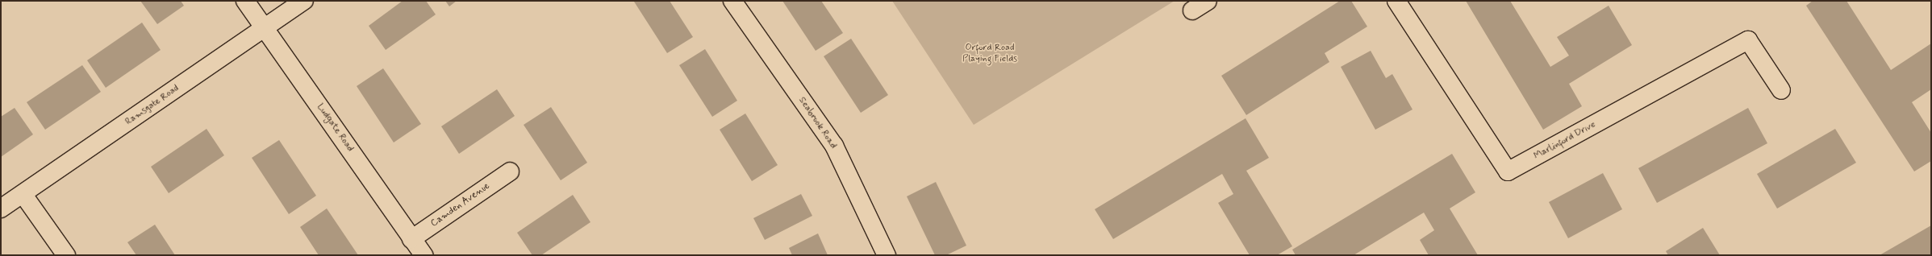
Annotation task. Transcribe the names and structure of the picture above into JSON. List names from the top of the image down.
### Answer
{
  "streets": {
    "street": [
      "Ramsgate Road",
      "Seabrook Road",
      "Ludgate Road",
      "Marlinford Drive",
      "Camden Avenue"
    ]
  },
  "crossings": [
    ["Ramsgate Road", "Ludgate Road"],
    ["Ludgate Road", "Camden Avenue"]
  ],
  "parks": ["Orford Road Playing Fields"]
}
